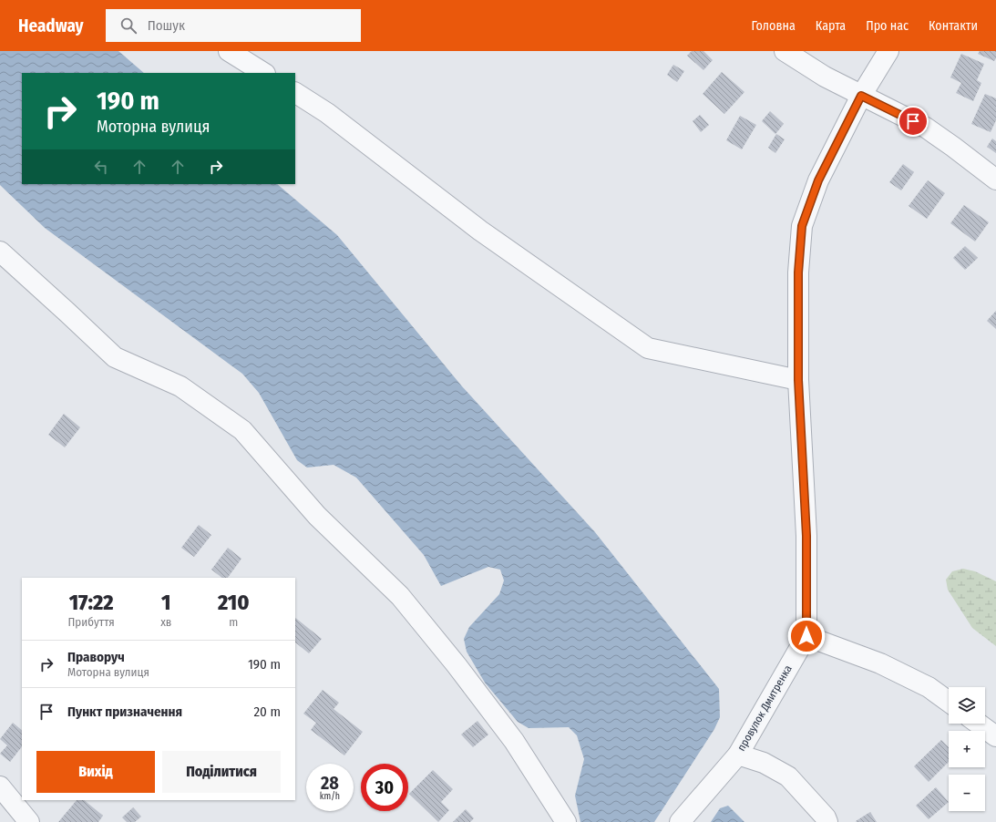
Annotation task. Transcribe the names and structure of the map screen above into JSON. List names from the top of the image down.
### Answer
{
  "streets": {
    "street": ["провулок Дмитренка"]
  },
  "page": {
    "header": "Headway",
    "search": "Пошук",
    "nav": [
      "Головна",
      "Карта",
      "Про нас",
      "Контакти"
    ],
    "turn": ["190 m", "Моторна вулиця"],
    "eta": [
      "17:22",
      "Прибуття",
      "1",
      "хв",
      "210",
      "m"
    ],
    "list": [
      {
        "name": "Праворуч",
        "note": "Моторна вулиця",
        "value": "190 m"
      },
      {
        "name": "Пункт призначення",
        "value": "20 m"
      }
    ],
    "map_buttons": ["+", "−"],
    "buttons": ["Вихід", "Поділитися"],
    "speed": "28 km/h",
    "limit": "30"
  }
}
